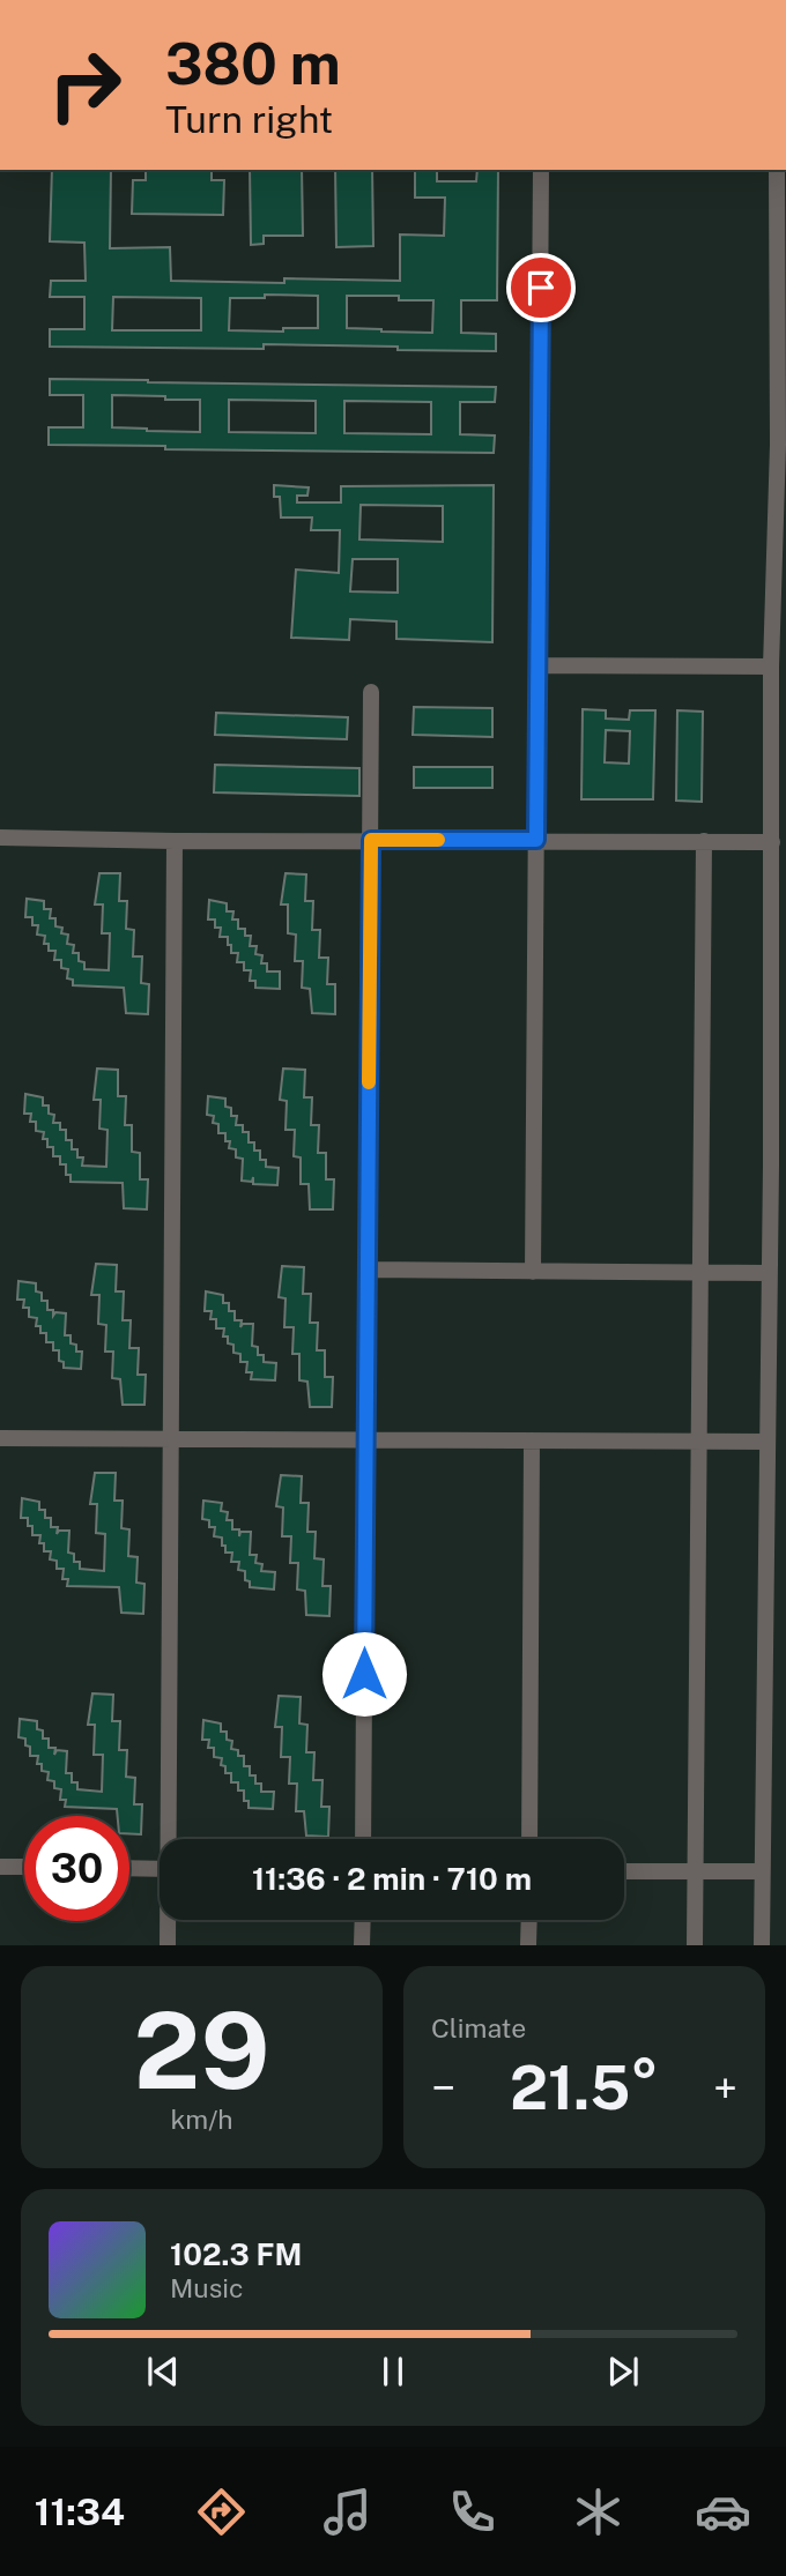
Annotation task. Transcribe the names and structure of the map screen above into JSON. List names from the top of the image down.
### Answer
{
  "page": {
    "turn": ["380 m", "Turn right"],
    "limit": "30",
    "trip": "11:36 · 2 min · 710 m",
    "tile": [
      ["29", "km/h"],
      "Climate"
    ],
    "heat": ["−", "21.5°", "+"],
    "song": ["102.3 FM", "Music"],
    "tabs": "11:34"
  }
}
